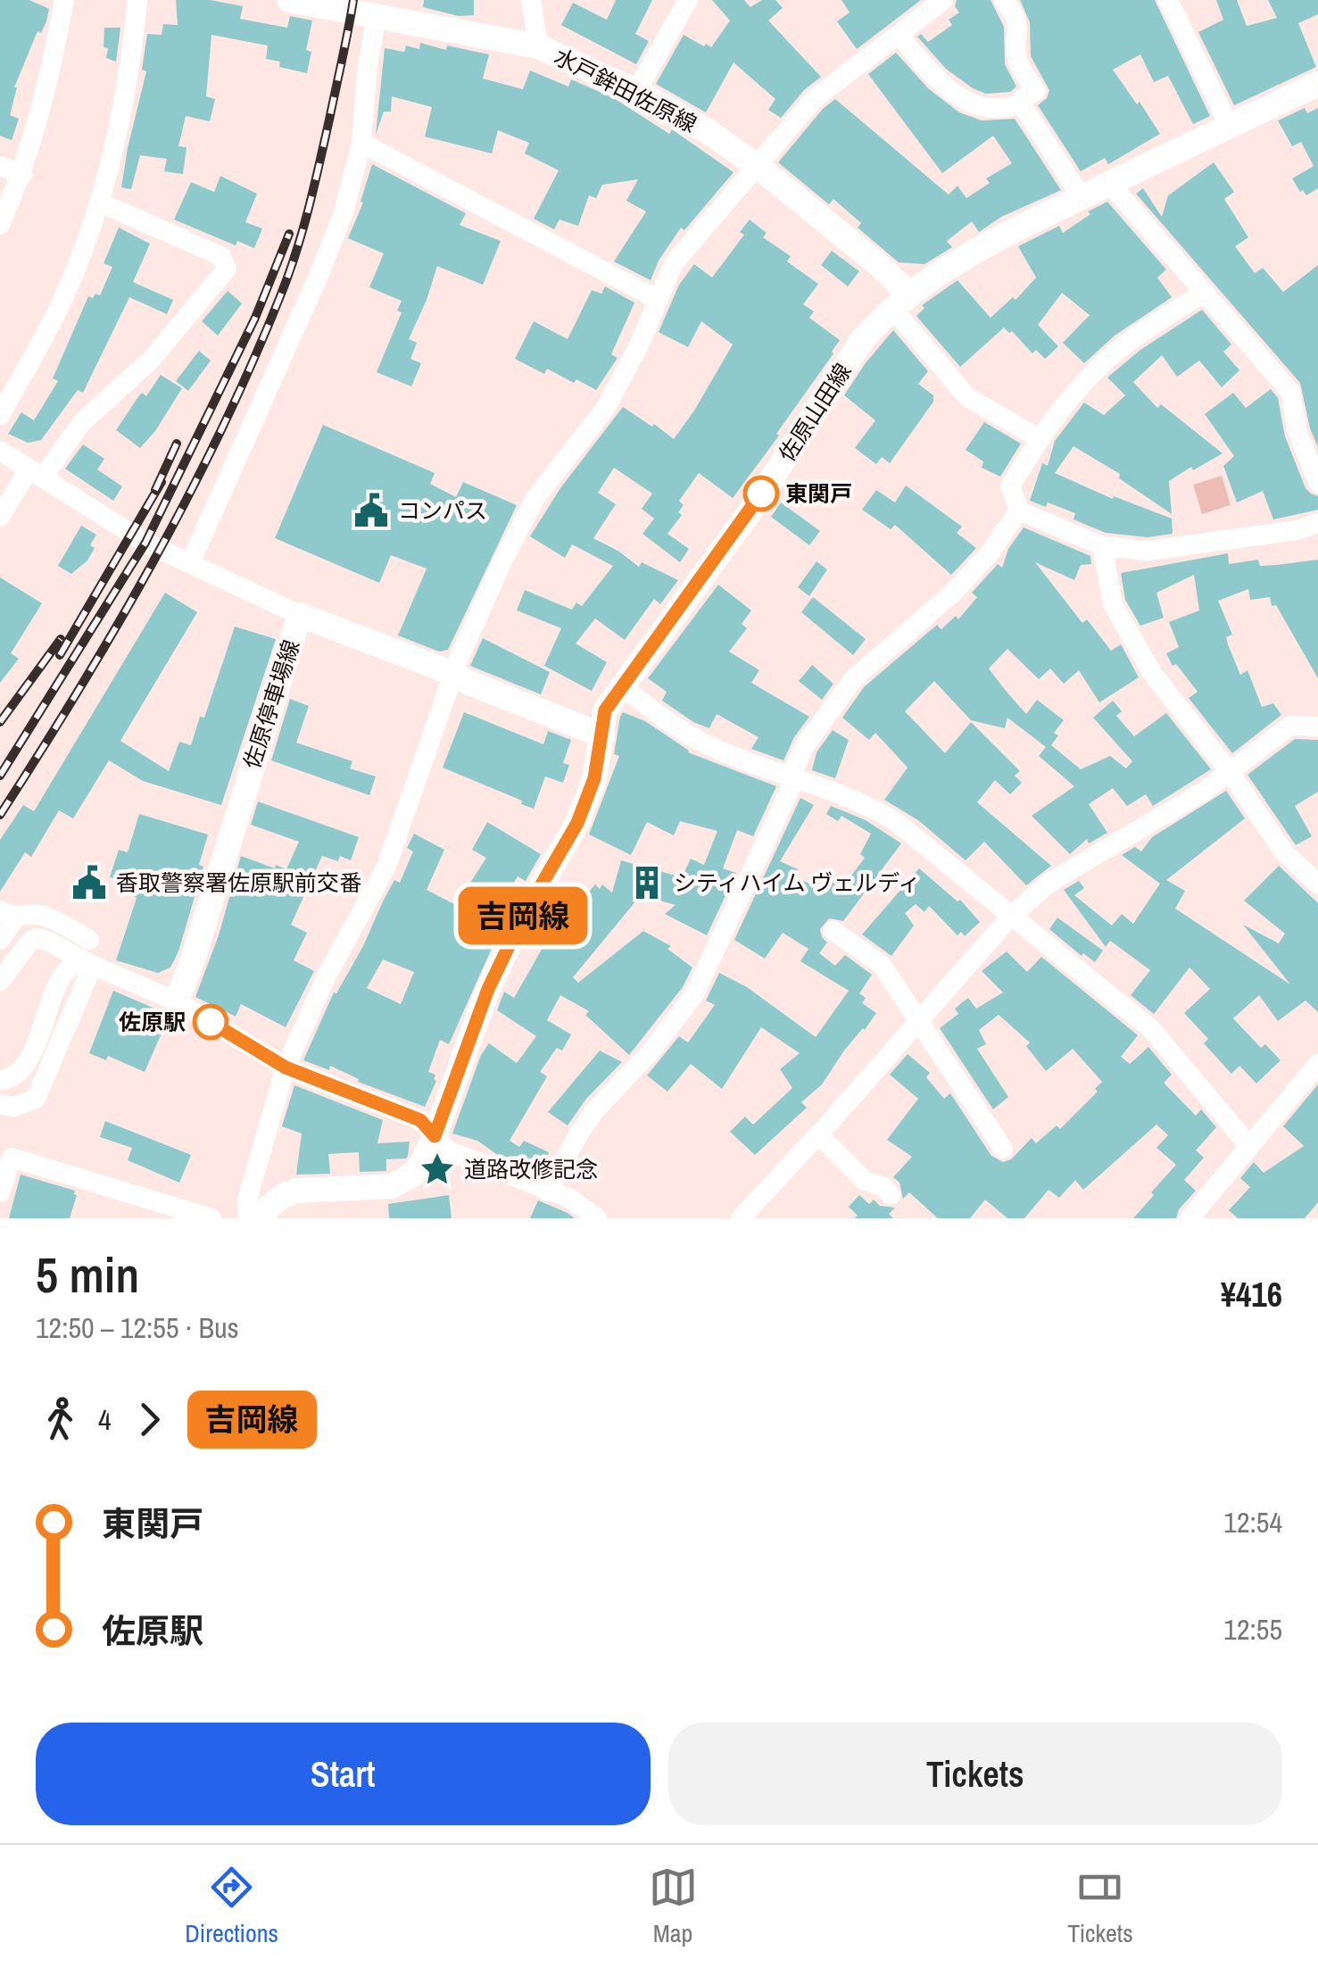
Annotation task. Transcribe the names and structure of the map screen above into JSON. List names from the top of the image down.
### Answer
{
  "streets": {
    "main road": ["水戸鉾田佐原線", "佐原山田線", "佐原停車場線"]
  },
  "crossings": [
    ["水戸鉾田佐原線", "佐原山田線"],
    ["佐原山田線", "佐原停車場線"]
  ],
  "places": {
    "other": ["東関戸", "佐原駅"],
    "public building": ["コンパス", "香取警察署佐原駅前交番"],
    "building": ["シティハイム ヴェルディ"],
    "place": ["道路改修記念"]
  },
  "lines": ["bus line 吉岡線"],
  "page": {
    "on_map": "吉岡線",
    "heading": ["5 min", "12:50 – 12:55 · Bus", "¥416"],
    "legs": ["4", "吉岡線"],
    "list": [
      {
        "name": "東関戸",
        "value": "12:54"
      },
      {
        "name": "佐原駅",
        "value": "12:55"
      }
    ],
    "buttons": ["Start", "Tickets"],
    "tabs": ["Directions", "Map", "Tickets"]
  }
}
